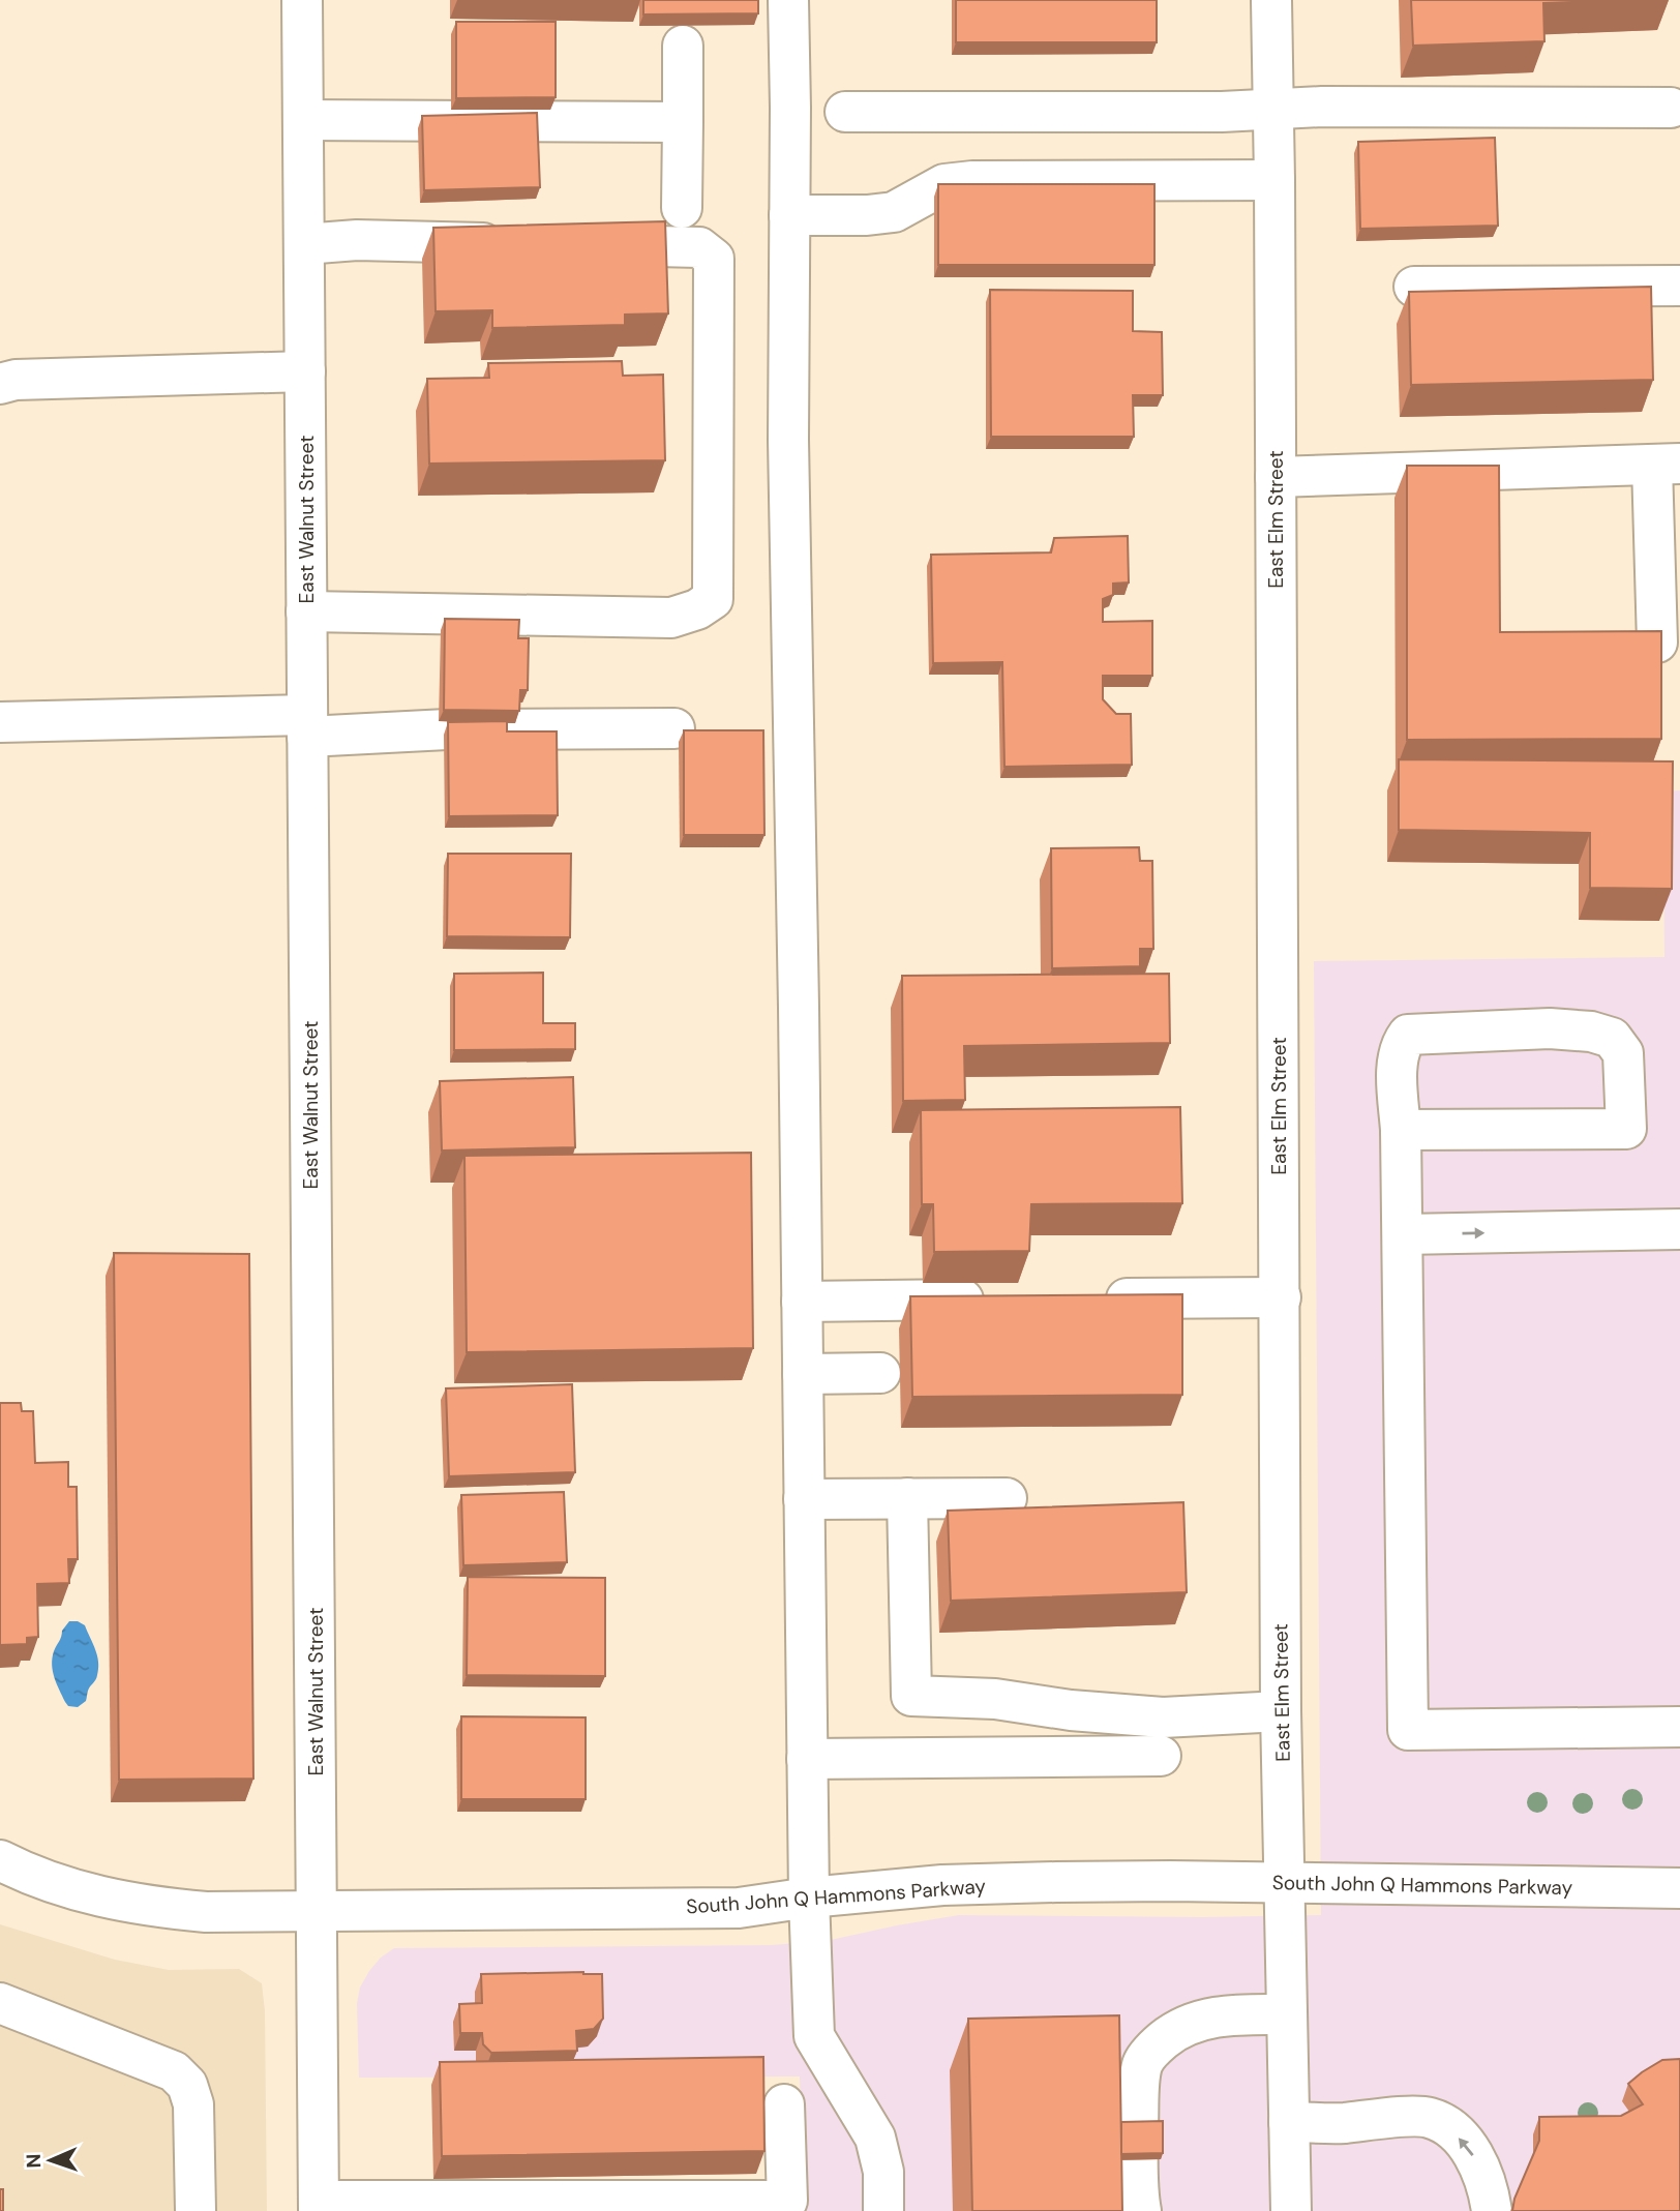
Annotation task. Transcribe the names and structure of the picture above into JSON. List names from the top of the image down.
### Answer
{
  "streets": {
    "street": ["East Walnut Street", "East Elm Street", "South John Q Hammons Parkway"]
  },
  "crossings": [
    ["East Walnut Street", "South John Q Hammons Parkway"],
    ["East Elm Street", "South John Q Hammons Parkway"]
  ],
  "north": "left"
}
